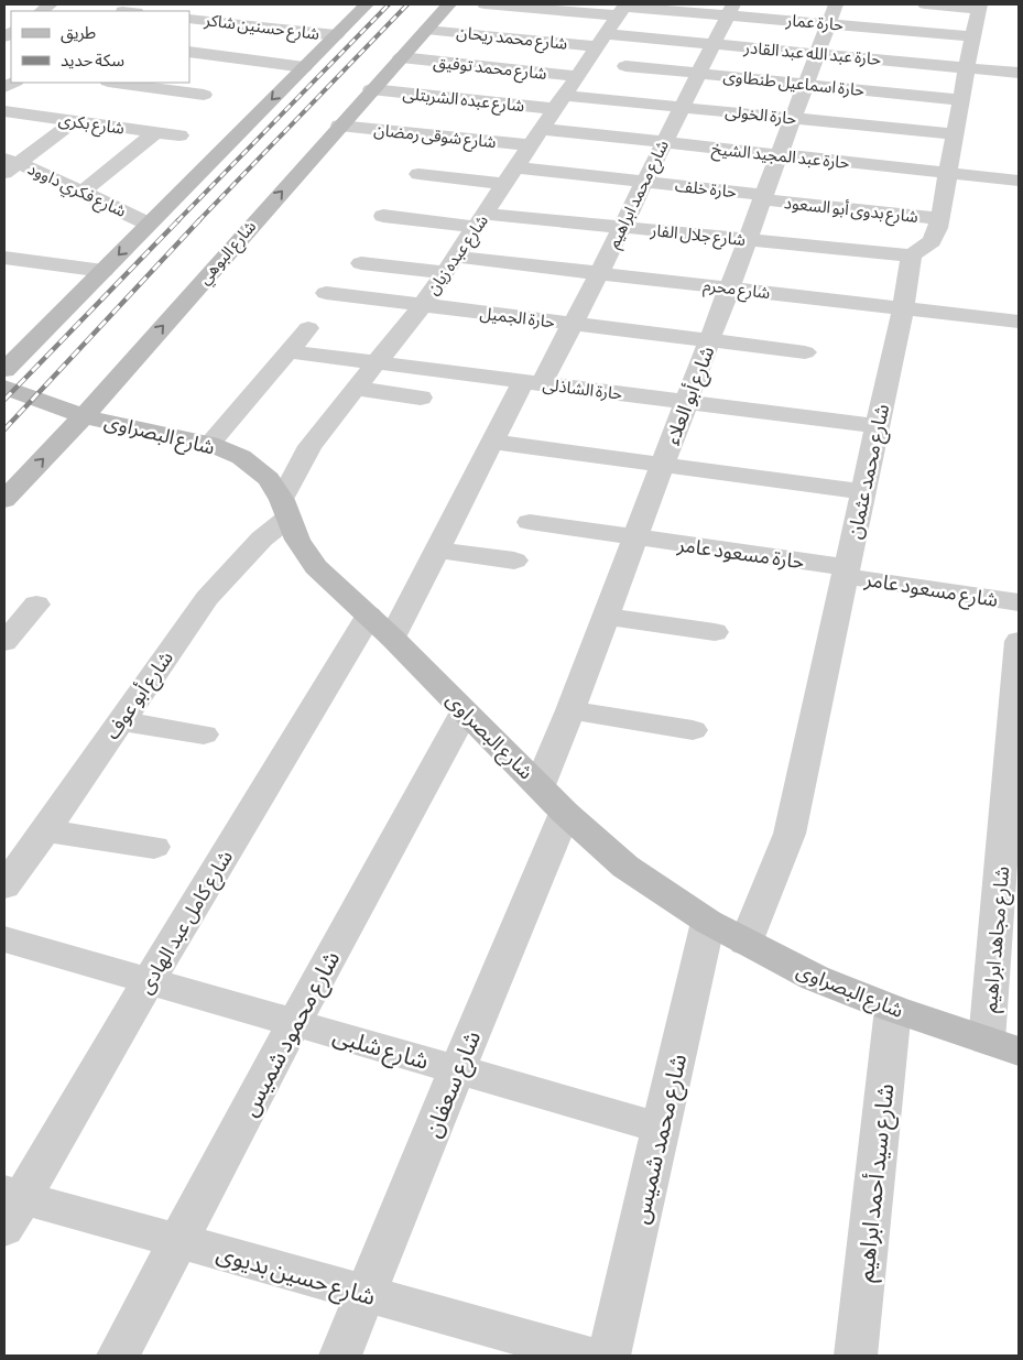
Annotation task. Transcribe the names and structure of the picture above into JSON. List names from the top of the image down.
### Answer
{
  "streets": {
    "street": [
      "حارة عمار",
      "شارع حسنين شاكر",
      "شارع محمد ريحان",
      "حارة عبد الله عبد القادر",
      "شارع محمد توفيق",
      "حارة اسماعيل طنطاوى",
      "شارع عبده الشربتلى",
      "حارة الخولى",
      "شارع بكرى",
      "شارع شوقى رمضان",
      "حارة عبد المجيد الشيخ",
      "حارة خلف",
      "شارع فكري داوود",
      "شارع محمد ابراهيم",
      "شارع بدوى أبو السعود",
      "شارع جلال الفار",
      "شارع البوهي",
      "شارع عبده زيان",
      "شارع محرم",
      "حارة الجميل",
      "حارة الشاذلى",
      "شارع أبو العلاء",
      "شارع البصراوى",
      "شارع محمد عثمان",
      "حارة مسعود عامر",
      "شارع مسعود عامر",
      "شارع أبو عوف",
      "شارع كامل عبد الهادى",
      "شارع مجاهد ابراهيم",
      "شارع محمود شميس",
      "شارع شلبى",
      "شارع سعفان",
      "شارع محمد شميس",
      "شارع سيد أحمد ابراهيم",
      "شارع حسين بديوى"
    ]
  },
  "crossings": [
    ["حارة عمار", "شارع محمد ابراهيم"],
    ["حارة عمار", "شارع عبده زيان"],
    ["حارة عمار", "شارع أبو العلاء"],
    ["شارع محمد ريحان", "حارة عبد الله عبد القادر"],
    ["شارع محمد ريحان", "شارع البوهي"],
    ["شارع محمد ريحان", "شارع عبده زيان"],
    ["حارة عبد الله عبد القادر", "شارع محمد ابراهيم"],
    ["حارة عبد الله عبد القادر", "شارع عبده زيان"],
    ["حارة عبد الله عبد القادر", "شارع أبو العلاء"],
    ["شارع محمد توفيق", "شارع البوهي"],
    ["شارع محمد توفيق", "شارع عبده زيان"],
    ["حارة اسماعيل طنطاوى", "شارع محمد ابراهيم"],
    ["حارة اسماعيل طنطاوى", "شارع أبو العلاء"],
    ["شارع عبده الشربتلى", "حارة الخولى"],
    ["شارع عبده الشربتلى", "شارع البوهي"],
    ["شارع عبده الشربتلى", "شارع عبده زيان"],
    ["حارة الخولى", "شارع محمد ابراهيم"],
    ["حارة الخولى", "شارع عبده زيان"],
    ["حارة الخولى", "شارع أبو العلاء"],
    ["شارع شوقى رمضان", "حارة عبد المجيد الشيخ"],
    ["شارع شوقى رمضان", "شارع البوهي"],
    ["شارع شوقى رمضان", "شارع عبده زيان"],
    ["حارة عبد المجيد الشيخ", "شارع محمد ابراهيم"],
    ["حارة عبد المجيد الشيخ", "شارع عبده زيان"],
    ["حارة عبد المجيد الشيخ", "شارع أبو العلاء"],
    ["حارة خلف", "شارع محمد ابراهيم"],
    ["حارة خلف", "شارع بدوى أبو السعود"],
    ["حارة خلف", "شارع عبده زيان"],
    ["حارة خلف", "شارع أبو العلاء"],
    ["شارع محمد ابراهيم", "شارع جلال الفار"],
    ["شارع محمد ابراهيم", "شارع محرم"],
    ["شارع محمد ابراهيم", "حارة الجميل"],
    ["شارع محمد ابراهيم", "حارة الشاذلى"],
    ["شارع محمد ابراهيم", "شارع البصراوى"],
    ["شارع محمد ابراهيم", "شارع كامل عبد الهادى"],
    ["شارع بدوى أبو السعود", "شارع أبو العلاء"],
    ["شارع جلال الفار", "شارع عبده زيان"],
    ["شارع جلال الفار", "شارع أبو العلاء"],
    ["شارع جلال الفار", "شارع محمد عثمان"],
    ["شارع البوهي", "شارع البصراوى"],
    ["شارع عبده زيان", "شارع محرم"],
    ["شارع عبده زيان", "حارة الجميل"],
    ["شارع عبده زيان", "حارة الشاذلى"],
    ["شارع عبده زيان", "شارع البصراوى"],
    ["شارع عبده زيان", "شارع أبو عوف"],
    ["شارع محرم", "شارع أبو العلاء"],
    ["شارع محرم", "شارع محمد عثمان"],
    ["حارة الجميل", "شارع أبو العلاء"],
    ["حارة الشاذلى", "شارع أبو العلاء"],
    ["حارة الشاذلى", "شارع محمد عثمان"],
    ["شارع أبو العلاء", "شارع البصراوى"],
    ["شارع أبو العلاء", "حارة مسعود عامر"],
    ["شارع أبو العلاء", "شارع سعفان"],
    ["شارع البصراوى", "شارع محمد عثمان"],
    ["شارع البصراوى", "شارع أبو عوف"],
    ["شارع البصراوى", "شارع كامل عبد الهادى"],
    ["شارع البصراوى", "شارع مجاهد ابراهيم"],
    ["شارع البصراوى", "شارع محمود شميس"],
    ["شارع البصراوى", "شارع سعفان"],
    ["شارع البصراوى", "شارع محمد شميس"],
    ["شارع البصراوى", "شارع سيد أحمد ابراهيم"],
    ["شارع محمد عثمان", "حارة مسعود عامر"],
    ["شارع محمد عثمان", "شارع مسعود عامر"],
    ["حارة مسعود عامر", "شارع مسعود عامر"],
    ["شارع كامل عبد الهادى", "شارع شلبى"],
    ["شارع كامل عبد الهادى", "شارع حسين بديوى"],
    ["شارع محمود شميس", "شارع شلبى"],
    ["شارع محمود شميس", "شارع حسين بديوى"],
    ["شارع شلبى", "شارع سعفان"],
    ["شارع شلبى", "شارع محمد شميس"],
    ["شارع سعفان", "شارع حسين بديوى"]
  ],
  "legend": ["طريق", "سكة حديد"]
}
